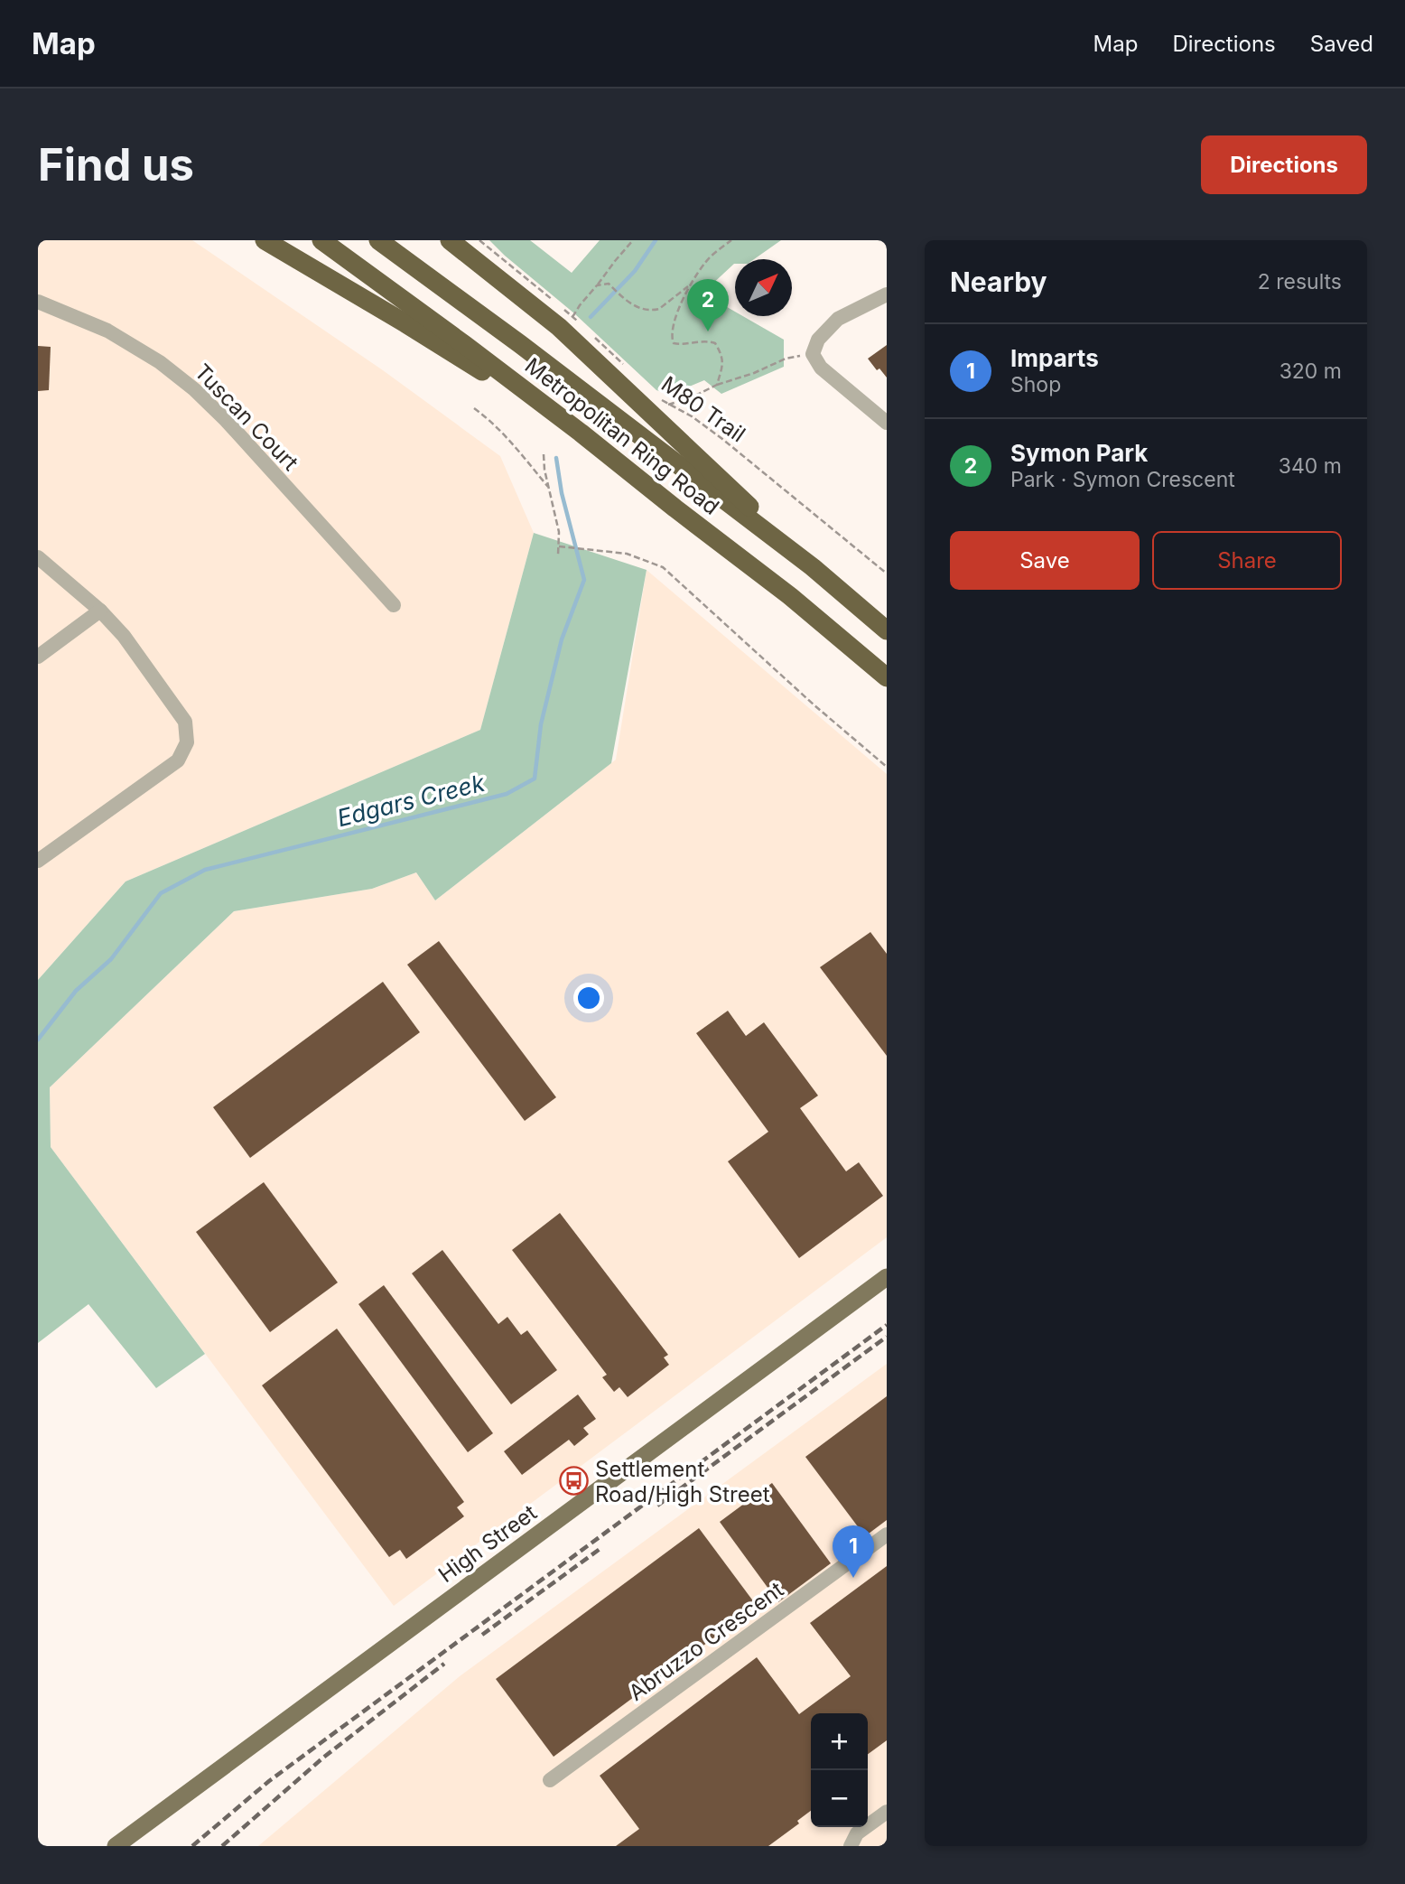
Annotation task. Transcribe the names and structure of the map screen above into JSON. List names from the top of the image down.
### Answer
{
  "streets": {
    "highway": ["Metropolitan Ring Road"],
    "main road": ["High Street"],
    "street": ["Tuscan Court", "Abruzzo Crescent"],
    "path": ["M80 Trail"]
  },
  "water": ["Edgars Creek"],
  "places": {
    "bus stop": ["Settlement Road/High Street"]
  },
  "north": "top right",
  "page": {
    "header": "Map",
    "nav": ["Map", "Directions", "Saved"],
    "buttons": [
      "Directions",
      ["Save", "Share"]
    ],
    "title": "Find us",
    "heading": ["Nearby", "2 results"],
    "pins": ["2", "1"],
    "list": [
      {
        "mark": "1",
        "name": "Imparts",
        "note": "Shop",
        "value": "320 m"
      },
      {
        "mark": "2",
        "name": "Symon Park",
        "note": "Park · Symon Crescent",
        "value": "340 m"
      }
    ],
    "map_buttons": ["+", "−"]
  }
}
